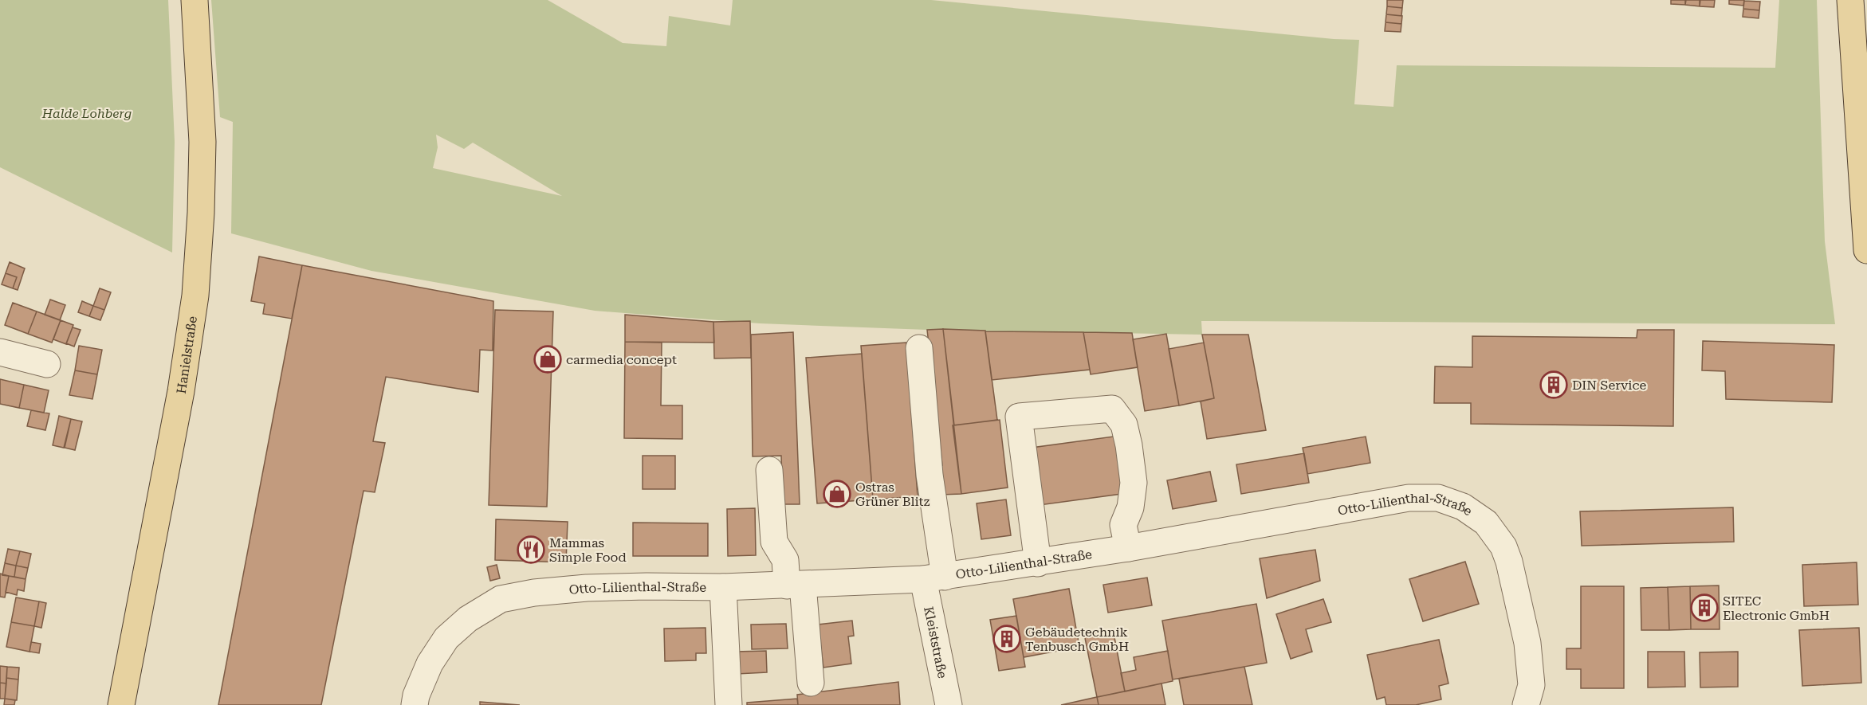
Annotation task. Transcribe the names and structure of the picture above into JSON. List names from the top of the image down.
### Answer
{
  "streets": {
    "main road": ["Hanielstraße"],
    "street": ["Otto-Lilienthal-Straße", "Kleiststraße"]
  },
  "crossings": [
    ["Otto-Lilienthal-Straße", "Kleiststraße"]
  ],
  "parks": ["Halde Lohberg"],
  "places": {
    "shop": ["carmedia concept", "Ostras Grüner Blitz"],
    "building": ["DIN Service", "SITEC Electronic GmbH", "Gebäudetechnik Tenbusch GmbH"],
    "restaurant": ["Mammas Simple Food"]
  }
}
